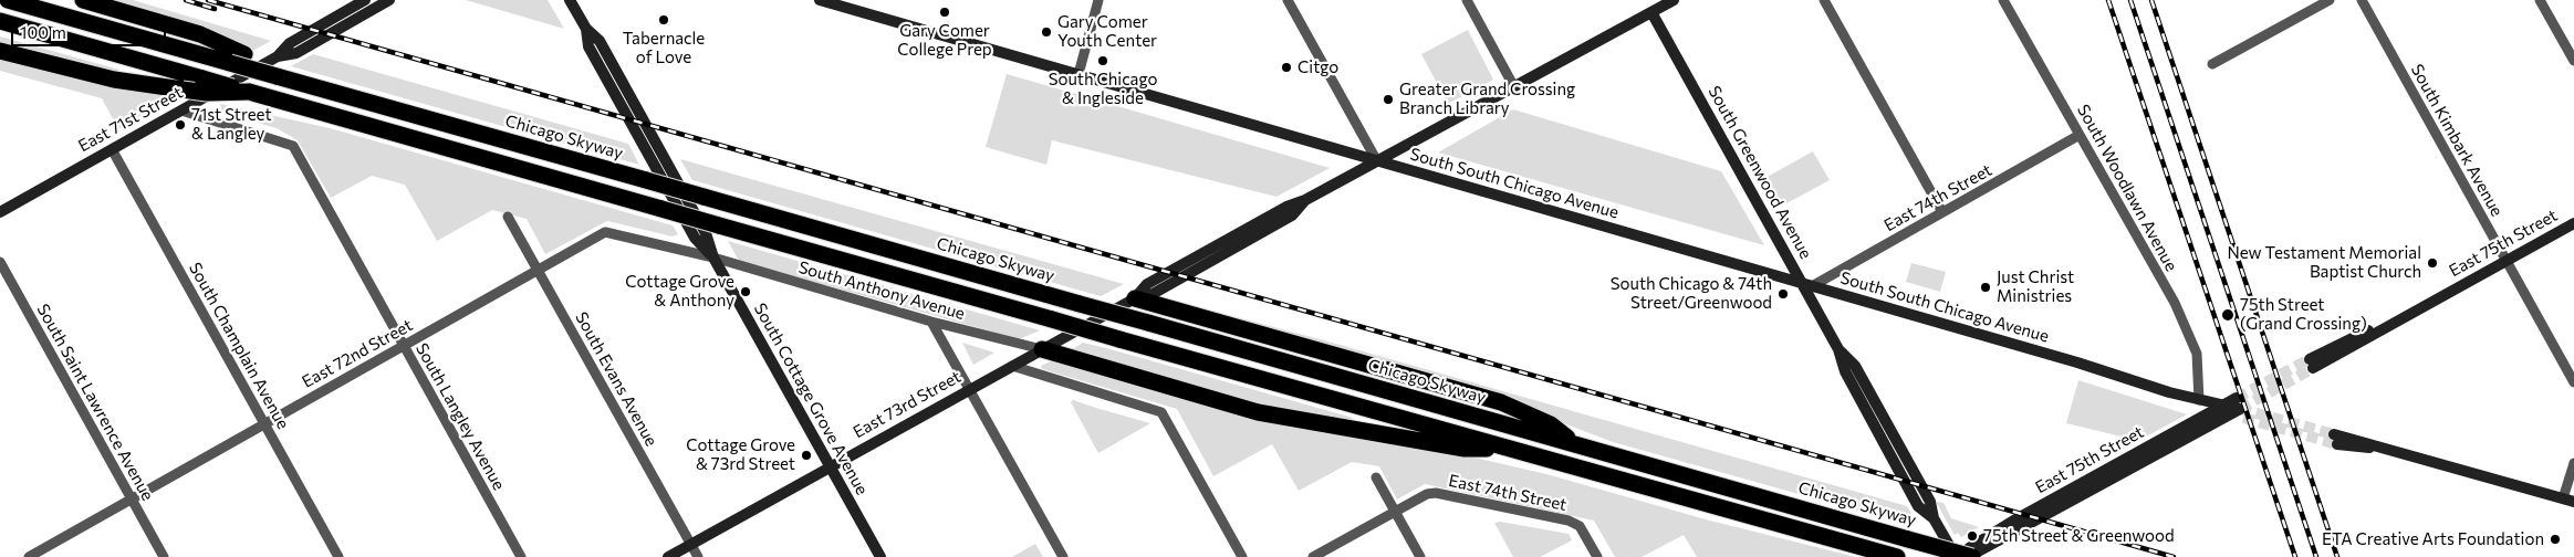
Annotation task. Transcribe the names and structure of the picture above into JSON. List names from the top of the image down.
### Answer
{
  "streets": {
    "highway": ["Chicago Skyway"],
    "main road": [
      "East 71st Street",
      "South Greenwood Avenue",
      "South South Chicago Avenue",
      "East 75th Street",
      "South Cottage Grove Avenue",
      "East 73rd Street"
    ],
    "street": [
      "South Kimbark Avenue",
      "South Woodlawn Avenue",
      "East 74th Street",
      "South Anthony Avenue",
      "South Champlain Avenue",
      "East 72nd Street",
      "South Evans Avenue",
      "South Saint Lawrence Avenue",
      "South Langley Avenue"
    ]
  },
  "crossings": [
    ["East 71st Street", "South Champlain Avenue"],
    ["East 71st Street", "South Langley Avenue"],
    ["South Kimbark Avenue", "East 75th Street"],
    ["South Greenwood Avenue", "South South Chicago Avenue"],
    ["South Greenwood Avenue", "East 74th Street"],
    ["South Greenwood Avenue", "East 73rd Street"],
    ["South South Chicago Avenue", "South Woodlawn Avenue"],
    ["South South Chicago Avenue", "East 74th Street"],
    ["South South Chicago Avenue", "East 75th Street"],
    ["South South Chicago Avenue", "East 73rd Street"],
    ["South Woodlawn Avenue", "East 74th Street"],
    ["South Anthony Avenue", "East 72nd Street"],
    ["South Anthony Avenue", "South Cottage Grove Avenue"],
    ["South Anthony Avenue", "East 73rd Street"],
    ["South Champlain Avenue", "East 72nd Street"],
    ["East 72nd Street", "South Evans Avenue"],
    ["East 72nd Street", "South Cottage Grove Avenue"],
    ["East 72nd Street", "South Saint Lawrence Avenue"],
    ["East 72nd Street", "South Langley Avenue"],
    ["South Evans Avenue", "East 73rd Street"],
    ["South Cottage Grove Avenue", "East 73rd Street"]
  ],
  "places": [
    "Gary Comer College Prep",
    "Tabernacle of Love",
    "Gary Comer Youth Center",
    "South Chicago & Ingleside",
    "Citgo",
    "Greater Grand Crossing Branch Library",
    "71st Street & Langley",
    "New Testament Memorial Baptist Church",
    "Just Christ Ministries",
    "Cottage Grove & Anthony",
    "South Chicago & 74th Street/Greenwood",
    "75th Street (Grand Crossing)",
    "Cottage Grove & 73rd Street",
    "75th Street & Greenwood",
    "ETA Creative Arts Foundation"
  ],
  "scale_bar": "100 m"
}
